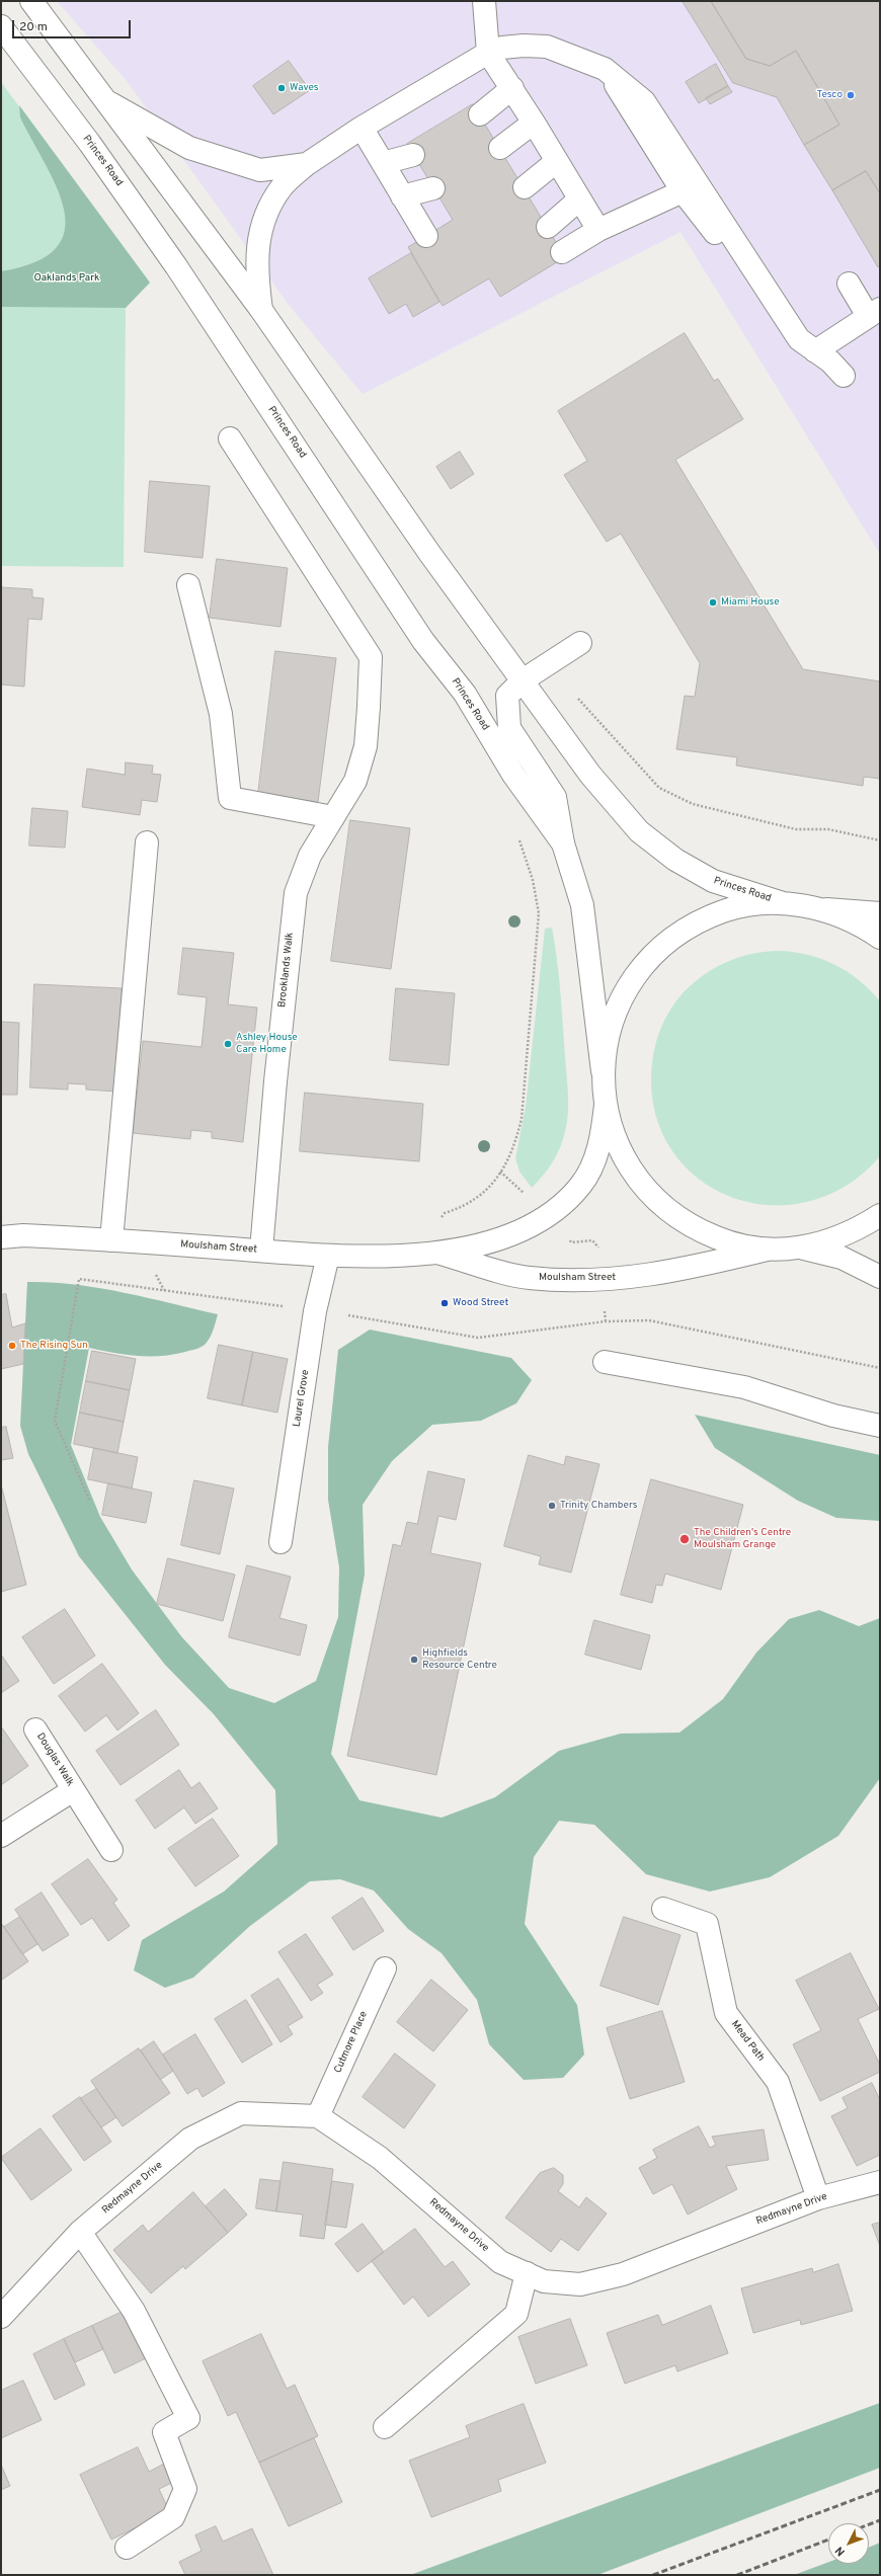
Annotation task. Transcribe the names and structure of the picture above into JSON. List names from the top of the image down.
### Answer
{
  "streets": {
    "main road": [
      "Princes Road",
      "Brooklands Walk",
      "Moulsham Street",
      "Laurel Grove",
      "Douglas Walk",
      "Mead Path",
      "Cutmore Place",
      "Redmayne Drive"
    ]
  },
  "crossings": [
    ["Brooklands Walk", "Moulsham Street"],
    ["Moulsham Street", "Laurel Grove"],
    ["Mead Path", "Redmayne Drive"],
    ["Cutmore Place", "Redmayne Drive"]
  ],
  "parks": ["Oaklands Park"],
  "places": [
    "Waves",
    "Tesco",
    "Miami House",
    "Ashley House Care Home",
    "Wood Street",
    "The Rising Sun",
    "Trinity Chambers",
    "The Children's Centre Moulsham Grange",
    "Highfields Resource Centre"
  ],
  "scale_bar": "20 m",
  "north": "bottom left"
}
